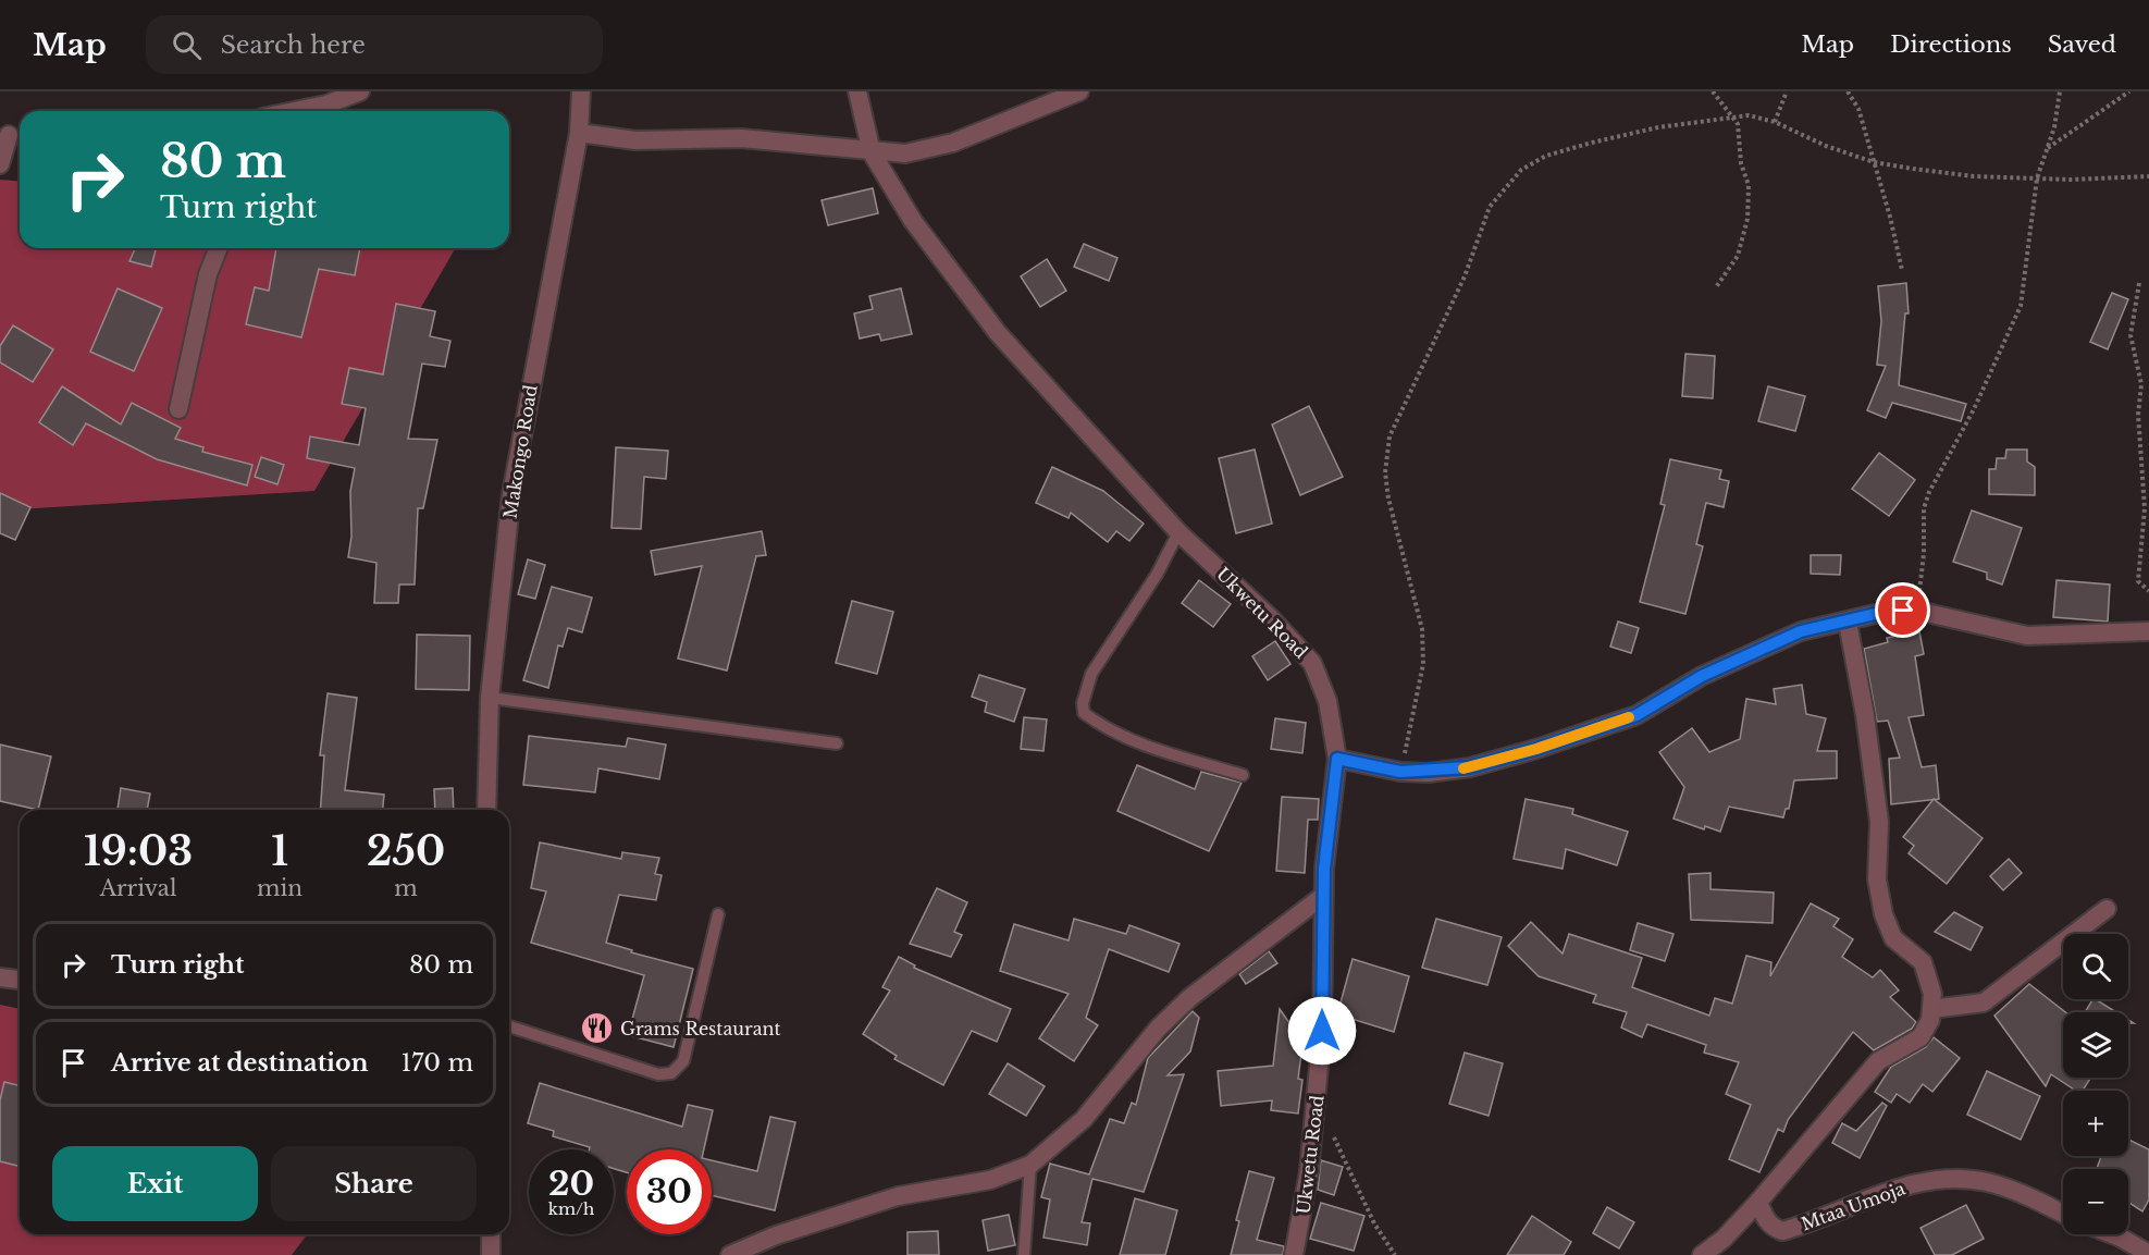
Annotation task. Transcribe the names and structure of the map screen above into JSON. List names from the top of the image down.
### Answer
{
  "streets": {
    "street": ["Makongo Road", "Ukwetu Road", "Mtaa Umoja"]
  },
  "places": {
    "restaurant": ["Grams Restaurant"]
  },
  "page": {
    "header": "Map",
    "search": "Search here",
    "nav": ["Map", "Directions", "Saved"],
    "turn": ["80 m", "Turn right"],
    "eta": [
      "19:03",
      "Arrival",
      "1",
      "min",
      "250",
      "m"
    ],
    "list": [
      {
        "name": "Turn right",
        "value": "80 m"
      },
      {
        "name": "Arrive at destination",
        "value": "170 m"
      }
    ],
    "map_buttons": ["+", "−"],
    "buttons": ["Exit", "Share"],
    "speed": "20 km/h",
    "limit": "30"
  }
}
